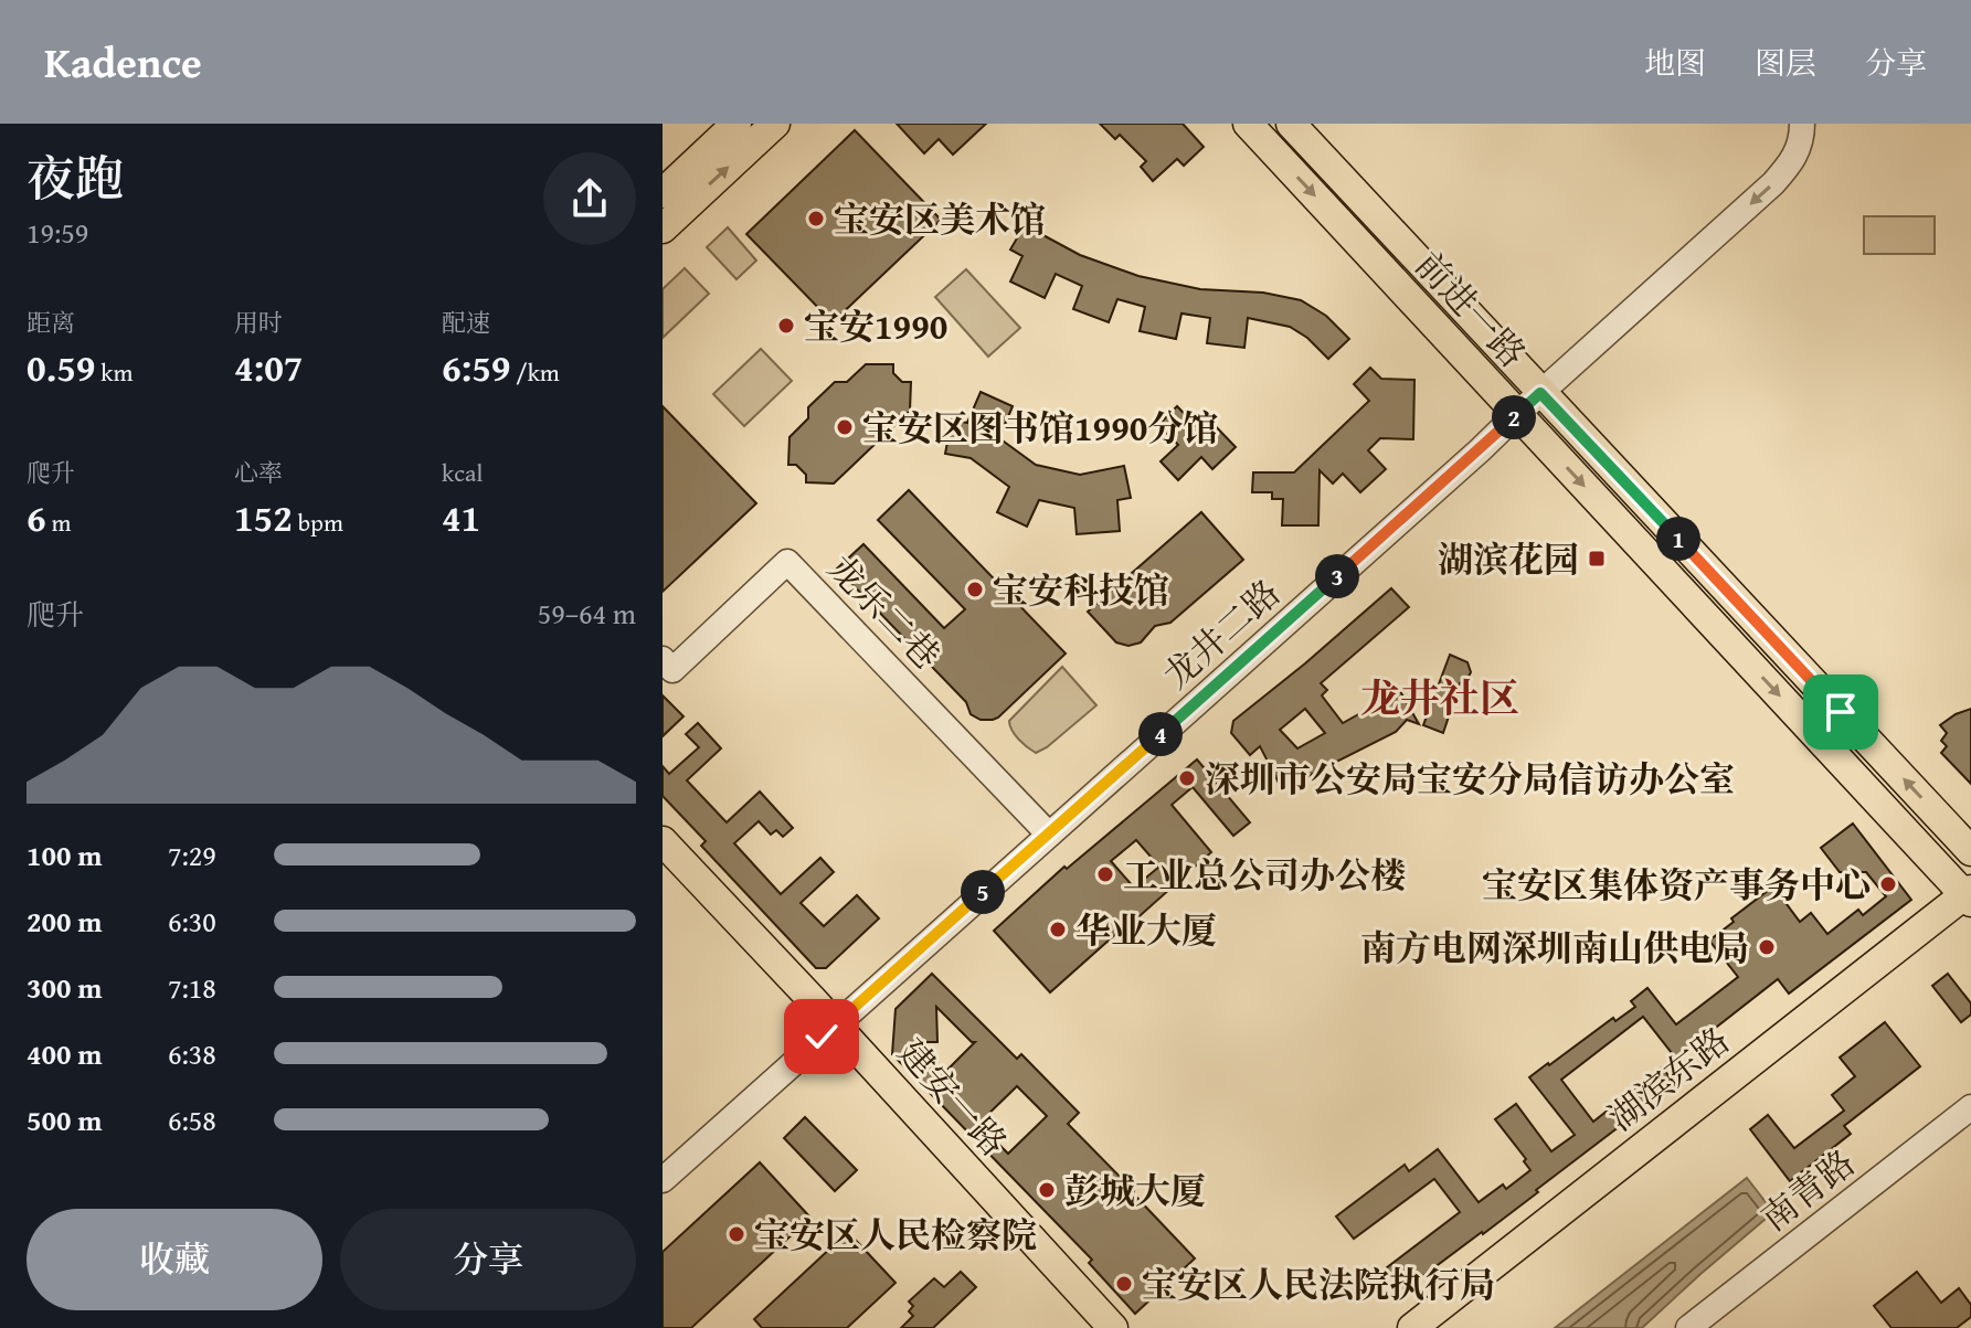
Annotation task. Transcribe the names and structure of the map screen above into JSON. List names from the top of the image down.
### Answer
{
  "streets": {
    "main road": ["前进一路", "湖滨东路", "建安一路"],
    "street": ["龙乐二巷", "龙井二路", "南青路"]
  },
  "crossings": [
    ["前进一路", "龙井二路"],
    ["前进一路", "湖滨东路"],
    ["龙乐二巷", "龙井二路"],
    ["龙井二路", "建安一路"]
  ],
  "districts": ["龙井社区"],
  "places": {
    "other": [
      "宝安区美术馆",
      "宝安1990",
      "宝安区图书馆1990分馆",
      "宝安科技馆",
      "深圳市公安局宝安分局信访办公室",
      "工业总公司办公楼",
      "宝安区集体资产事务中心",
      "华业大厦",
      "南方电网深圳南山供电局",
      "彭城大厦",
      "宝安区人民检察院",
      "宝安区人民法院执行局"
    ],
    "transit": ["湖滨花园"]
  },
  "page": {
    "header": "Kadence",
    "nav": ["地图", "图层", "分享"],
    "heading": ["夜跑", "19:59"],
    "stats": [
      ["距离", "0.59 km"],
      ["用时", "4:07"],
      ["配速", "6:59 /km"],
      ["爬升", "6 m"],
      ["心率", "152 bpm"],
      ["kcal", "41"]
    ],
    "pins": [
      "2",
      "1",
      "3",
      "4",
      "5"
    ],
    "chart": ["爬升", "59–64 m"],
    "list": [
      {
        "name": "100 m",
        "note": "7:29"
      },
      {
        "name": "200 m",
        "note": "6:30"
      },
      {
        "name": "300 m",
        "note": "7:18"
      },
      {
        "name": "400 m",
        "note": "6:38"
      },
      {
        "name": "500 m",
        "note": "6:58"
      }
    ],
    "buttons": ["收藏", "分享"]
  }
}
